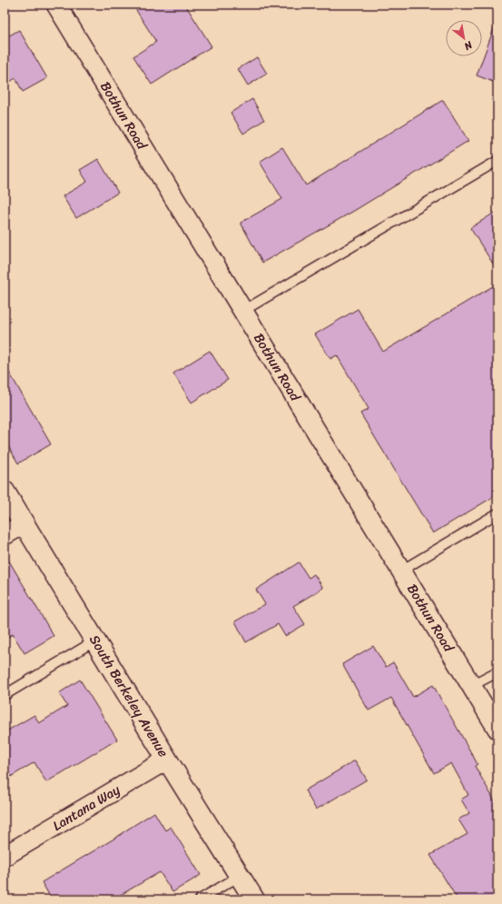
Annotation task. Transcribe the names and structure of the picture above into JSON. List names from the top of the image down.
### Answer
{
  "streets": {
    "street": ["Bothun Road", "South Berkeley Avenue", "Lantana Way"]
  },
  "crossings": [
    ["South Berkeley Avenue", "Lantana Way"]
  ],
  "north": "bottom right"
}
